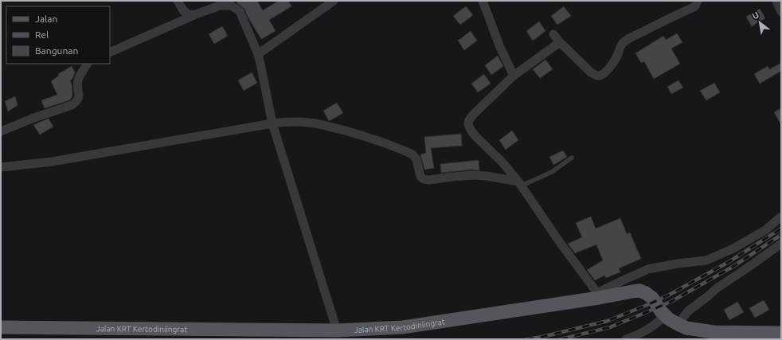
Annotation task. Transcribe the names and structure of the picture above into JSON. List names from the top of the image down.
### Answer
{
  "streets": {
    "main road": ["Jalan KRT Kertodiniingrat"]
  },
  "legend": ["Jalan", "Rel", "Bangunan"],
  "north": "top left"
}
